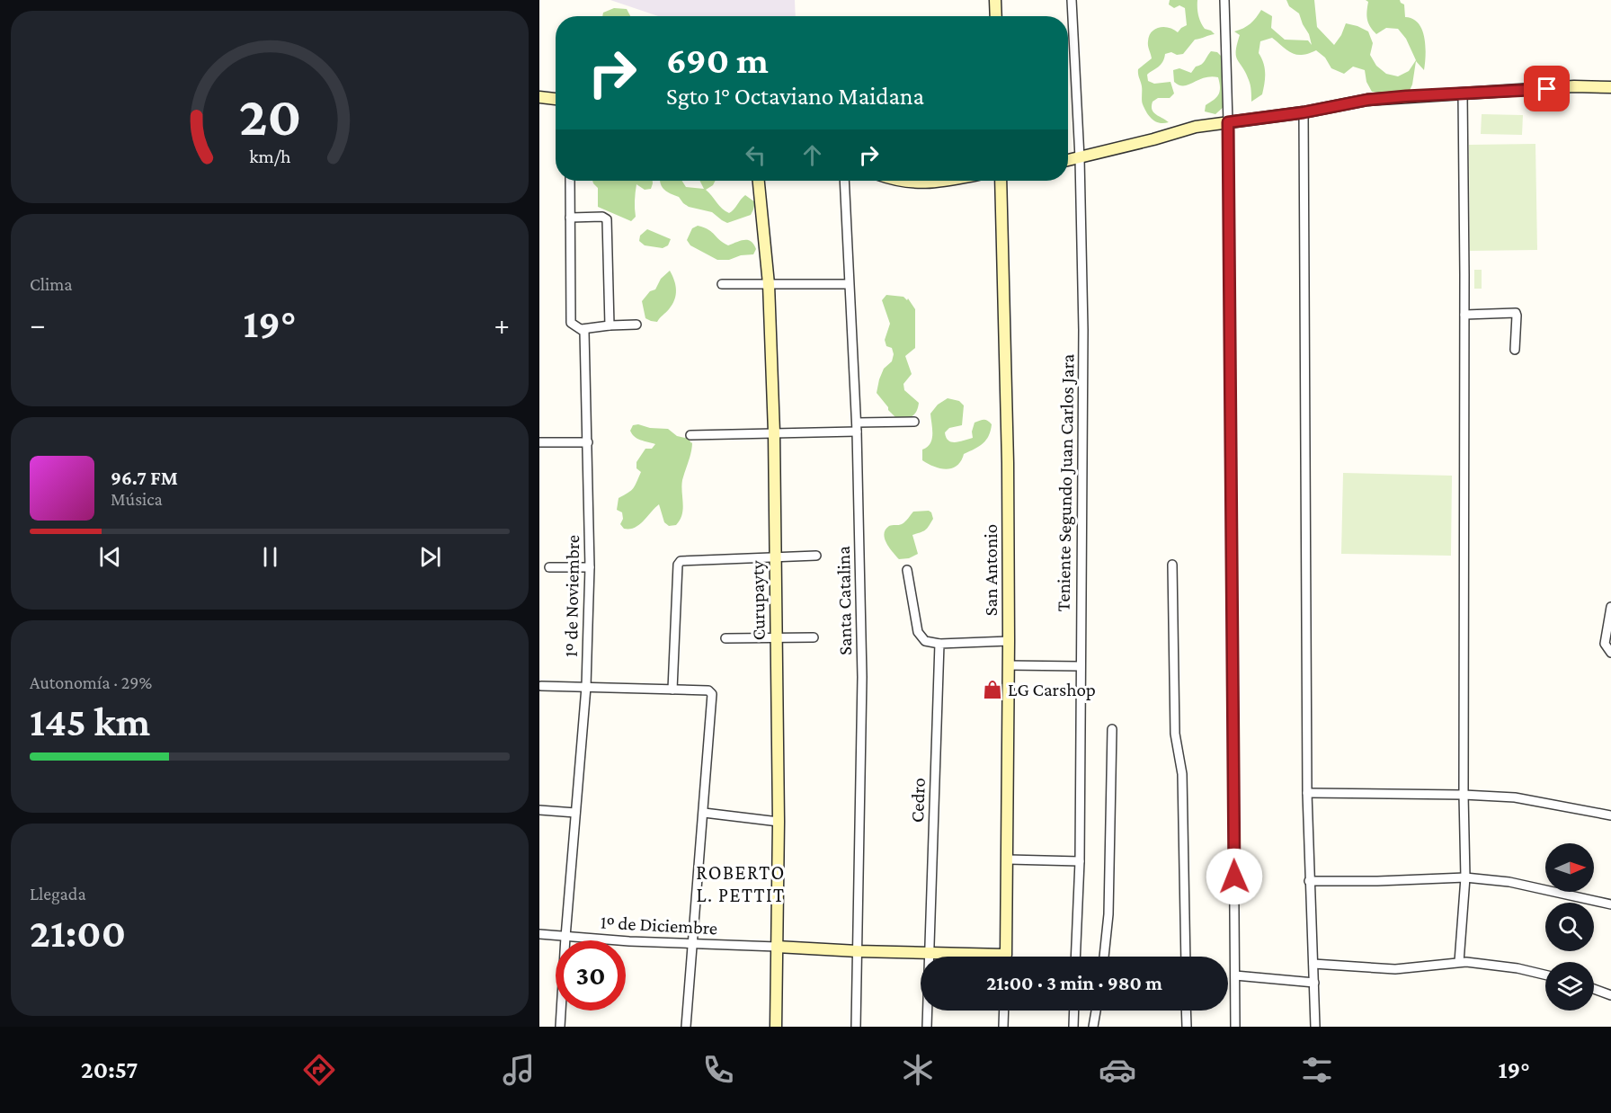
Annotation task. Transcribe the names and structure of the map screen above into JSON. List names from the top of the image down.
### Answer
{
  "streets": {
    "street": [
      "Teniente Segundo Juan Carlos Jara",
      "San Antonio",
      "1º de Noviembre",
      "Curupayty",
      "Santa Catalina",
      "Cedro",
      "1º de Diciembre"
    ]
  },
  "crossings": [
    ["1º de Noviembre", "1º de Diciembre"],
    ["Curupayty", "1º de Diciembre"]
  ],
  "districts": ["ROBERTO L. PETTIT"],
  "places": {
    "shop": ["LG Carshop"]
  },
  "north": "right",
  "page": {
    "turn": ["690 m", "Sgto 1° Octaviano Maidana"],
    "tile": [
      "Clima",
      ["Autonomía · 29%", "145 km"],
      ["Llegada", "21:00"]
    ],
    "heat": ["−", "19°", "+"],
    "song": ["96.7 FM", "Música"],
    "limit": "30",
    "trip": "21:00 · 3 min · 980 m",
    "tabs": ["20:57", "19°"],
    "gauge": ["20", "km/h"]
  }
}
